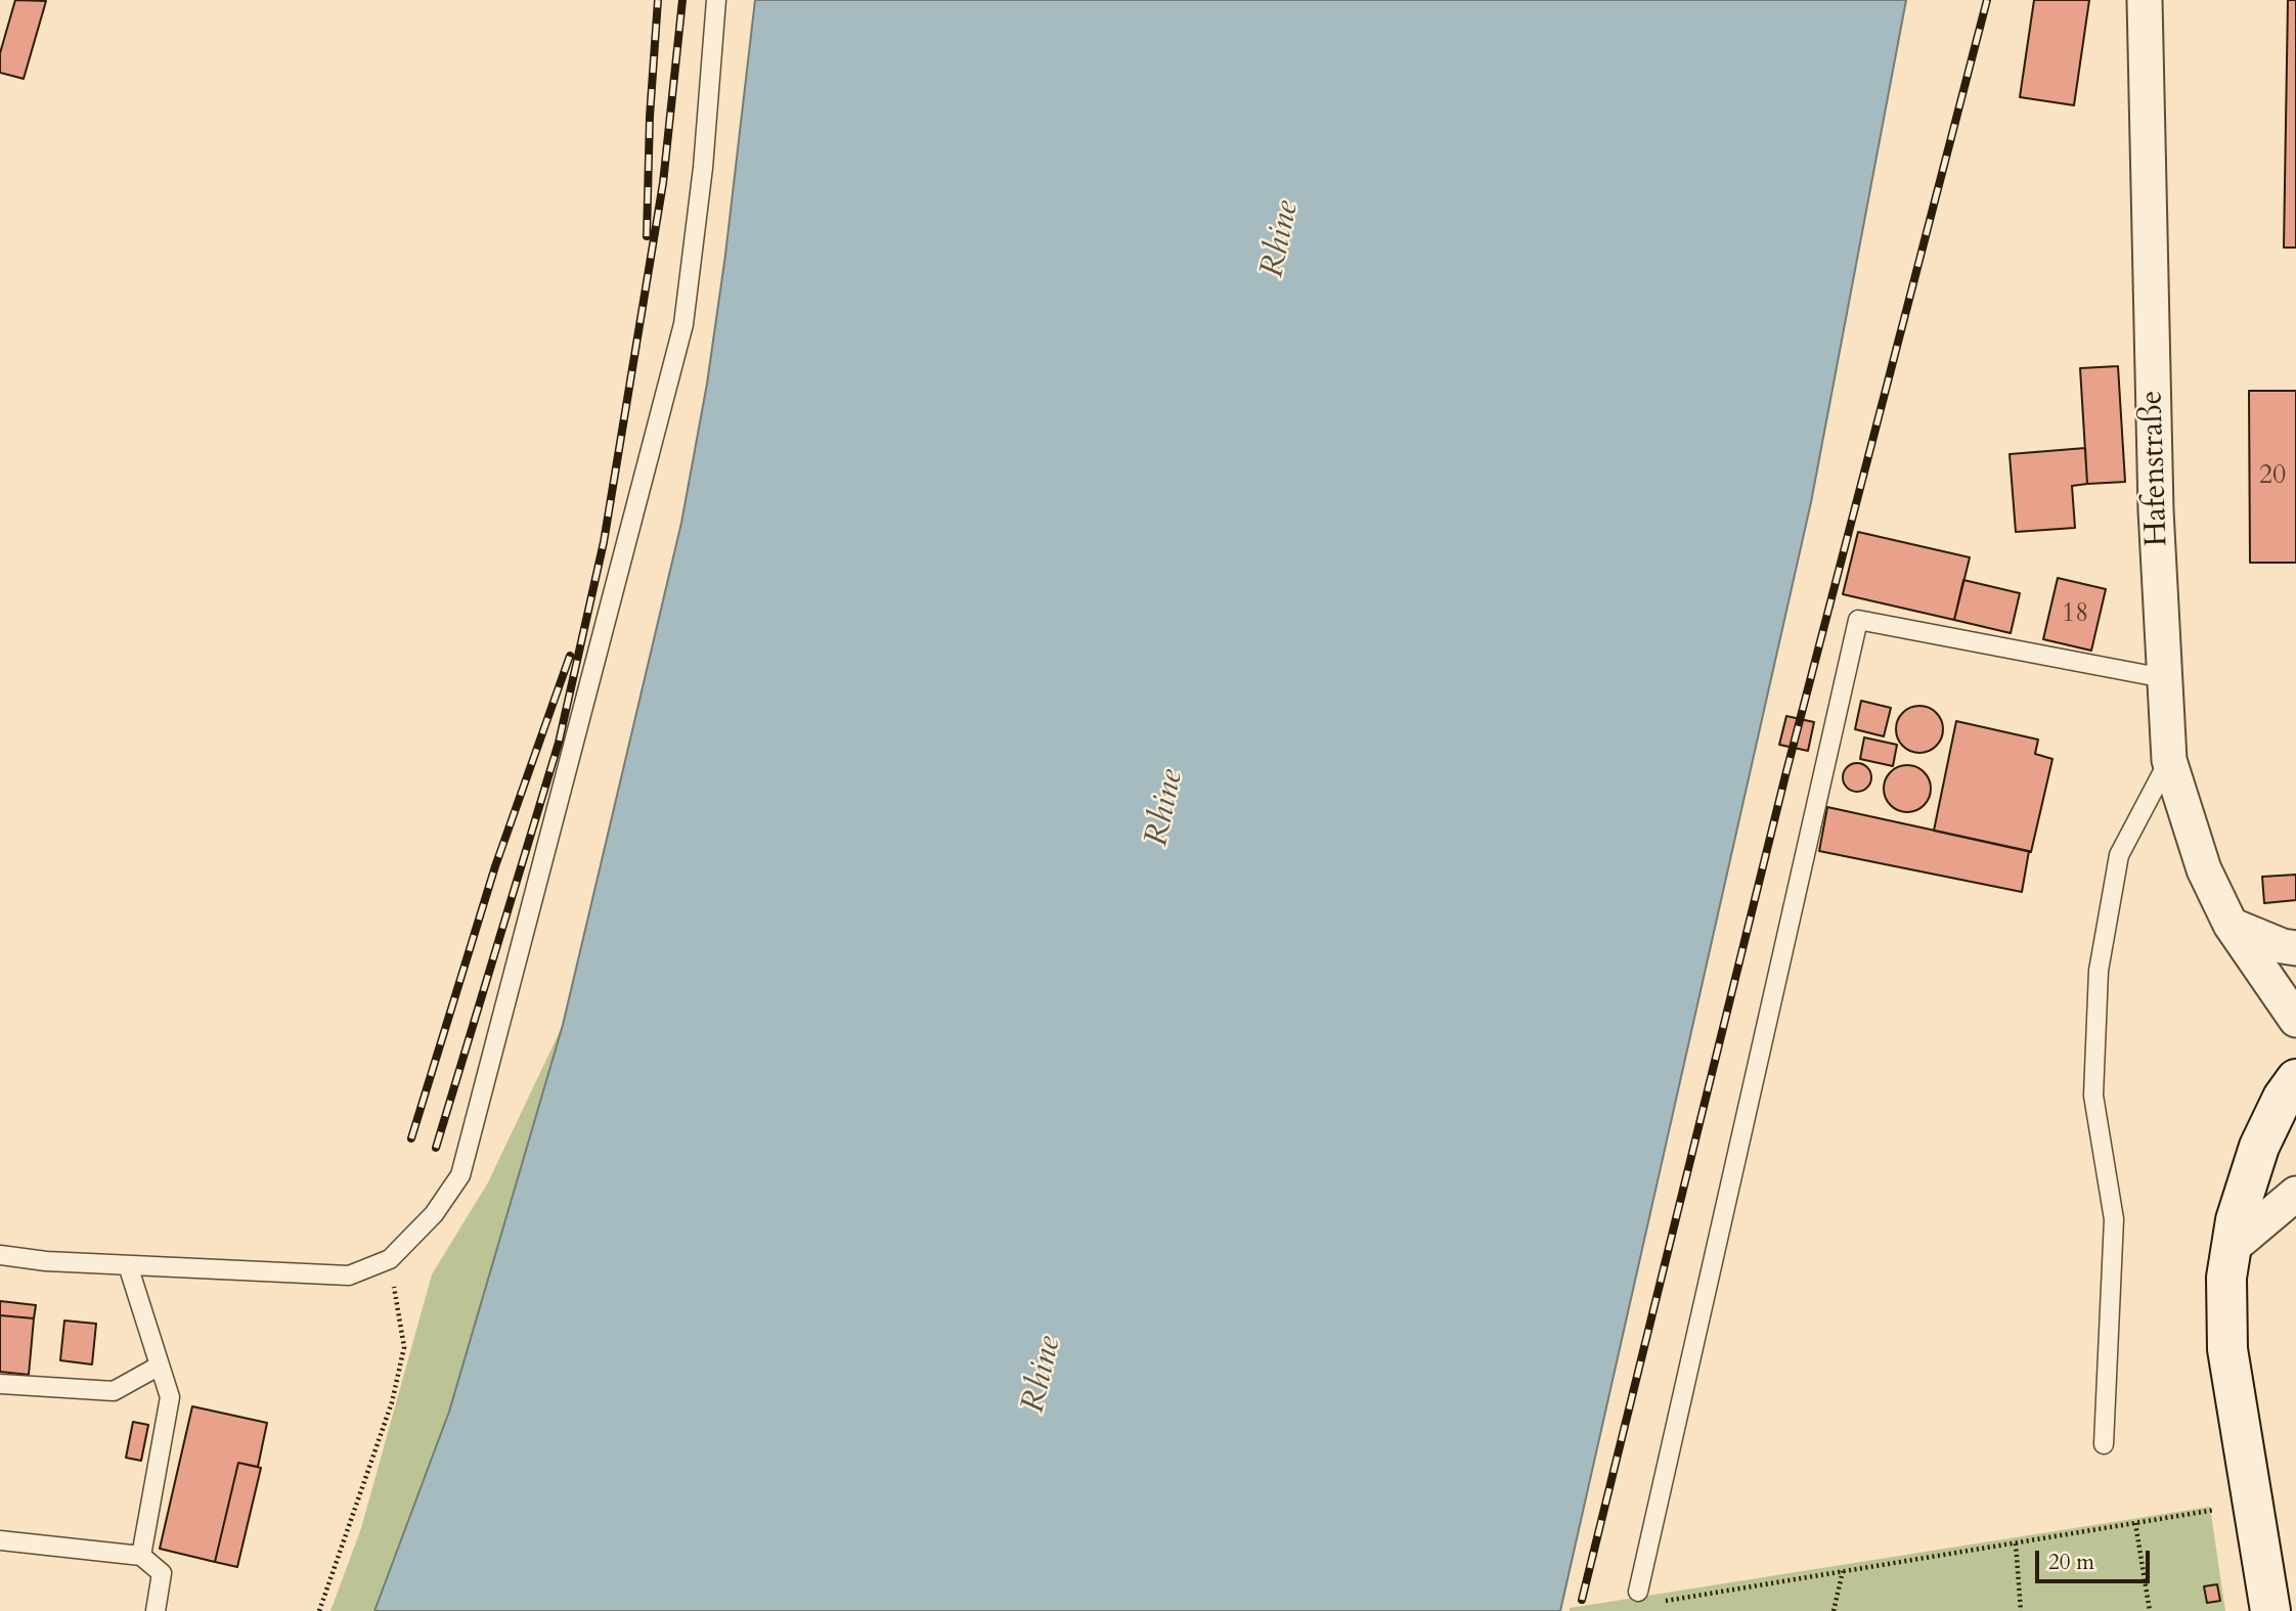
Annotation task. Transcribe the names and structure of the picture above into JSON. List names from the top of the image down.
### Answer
{
  "streets": {
    "street": ["Hafenstraße"]
  },
  "water": ["Rhine"],
  "house_numbers": ["20", "18"],
  "scale_bar": "20 m"
}
